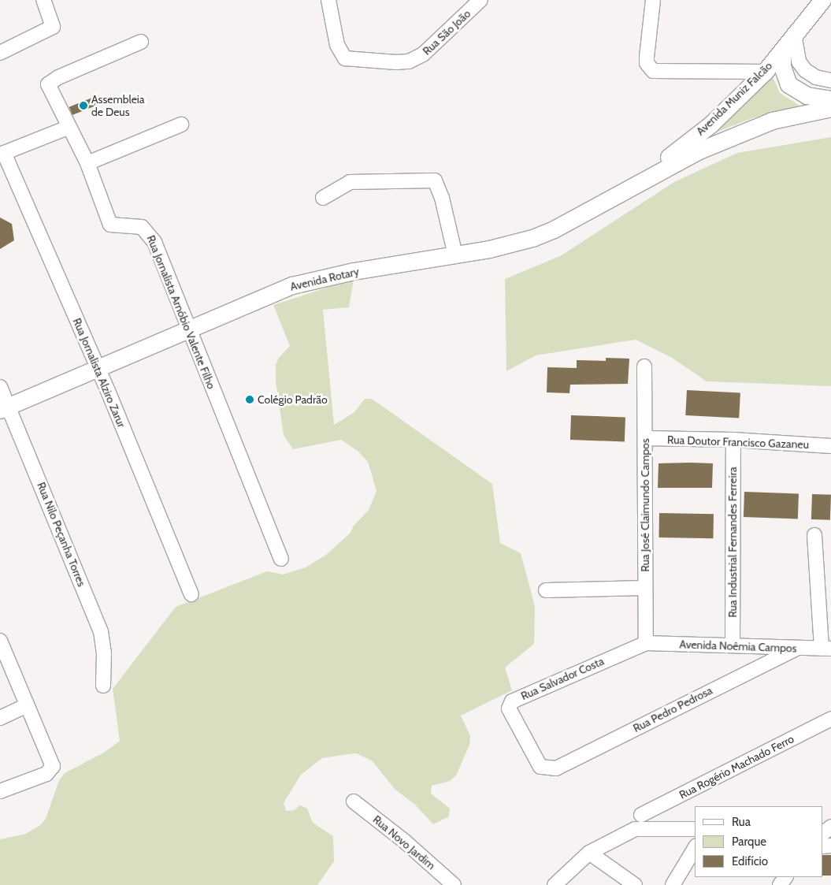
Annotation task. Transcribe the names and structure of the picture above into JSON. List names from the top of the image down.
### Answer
{
  "streets": {
    "main road": ["Avenida Muniz Falcão", "Avenida Rotary"],
    "street": [
      "Rua São João",
      "Rua Jornalista Arnóbio Valente Filho",
      "Rua Jornalista Alziro Zarur",
      "Rua Doutor Francisco Gazaneu",
      "Rua José Claimundo Campos",
      "Rua Nilo Peçanha Torres",
      "Rua Industrial Fernandes Ferreira",
      "Avenida Noêmia Campos",
      "Rua Salvador Costa",
      "Rua Pedro Pedrosa",
      "Rua Rogério Machado Ferro",
      "Rua Novo Jardim"
    ]
  },
  "crossings": [
    ["Avenida Muniz Falcão", "Avenida Rotary"],
    ["Avenida Rotary", "Rua Jornalista Arnóbio Valente Filho"],
    ["Avenida Rotary", "Rua Jornalista Alziro Zarur"],
    ["Avenida Rotary", "Rua Nilo Peçanha Torres"],
    ["Rua Doutor Francisco Gazaneu", "Rua José Claimundo Campos"],
    ["Rua Doutor Francisco Gazaneu", "Rua Industrial Fernandes Ferreira"],
    ["Rua José Claimundo Campos", "Avenida Noêmia Campos"],
    ["Rua José Claimundo Campos", "Rua Salvador Costa"],
    ["Rua Industrial Fernandes Ferreira", "Avenida Noêmia Campos"],
    ["Avenida Noêmia Campos", "Rua Salvador Costa"],
    ["Avenida Noêmia Campos", "Rua Pedro Pedrosa"],
    ["Rua Salvador Costa", "Rua Pedro Pedrosa"]
  ],
  "places": ["Assembleia de Deus", "Colégio Padrão"],
  "legend": ["Rua", "Parque", "Edifício"]
}
